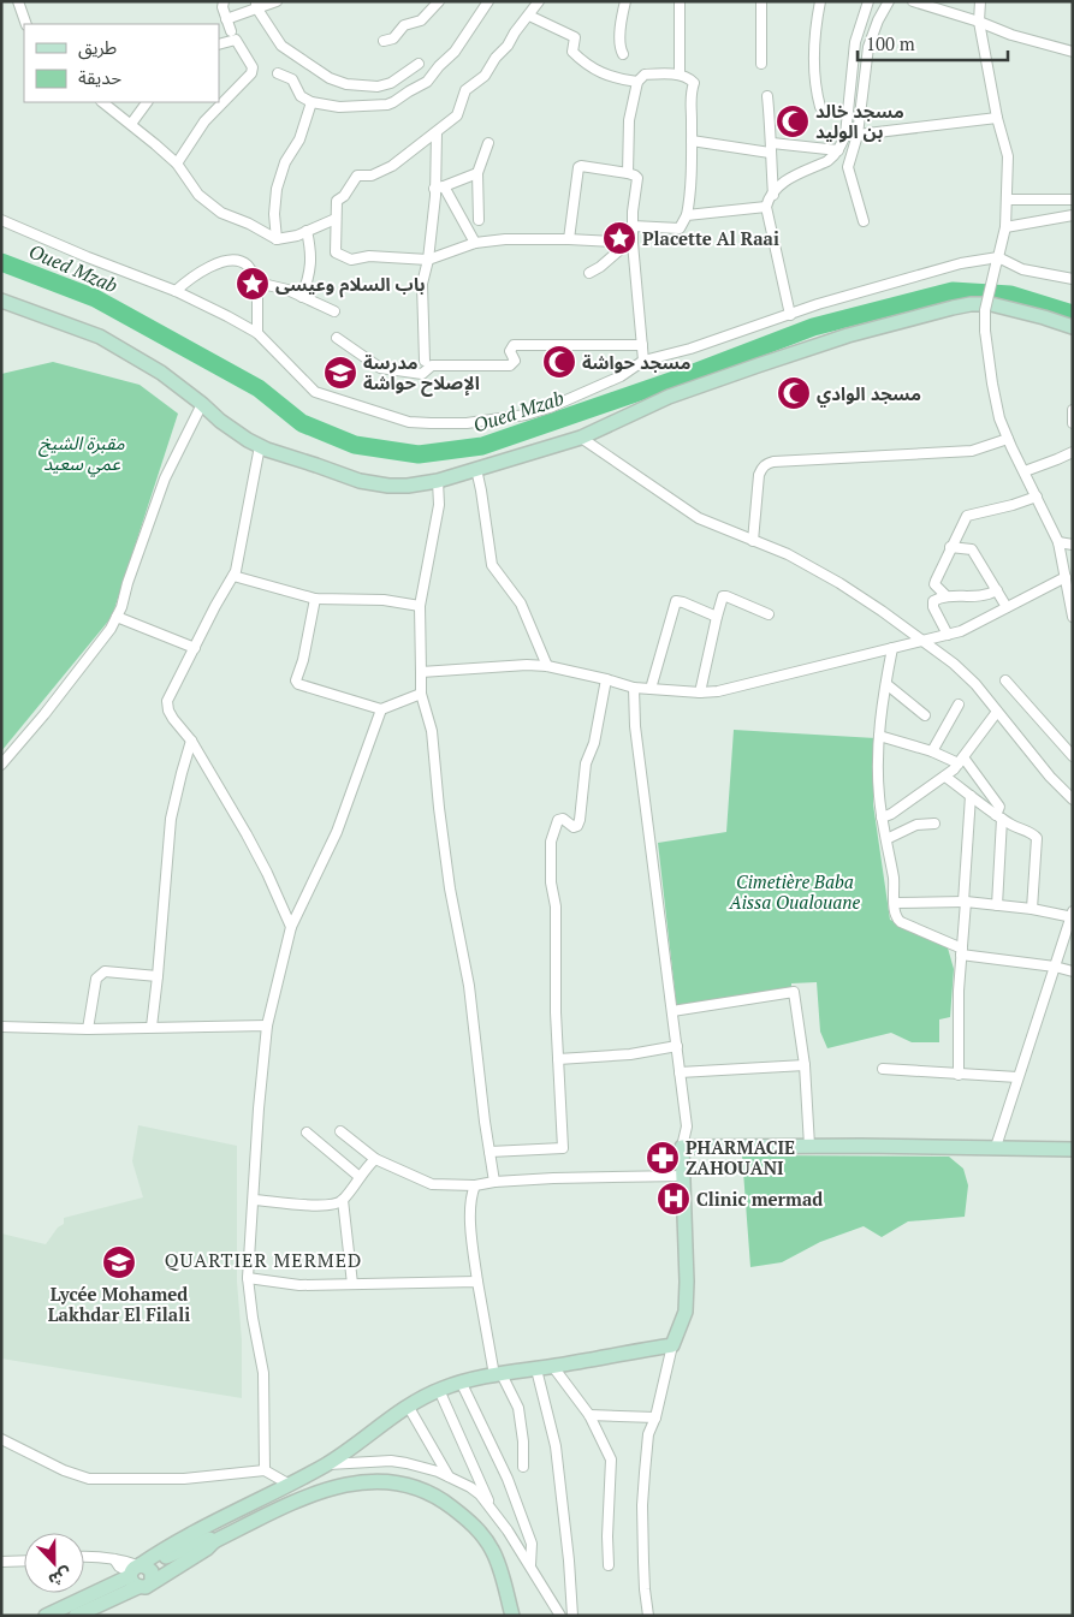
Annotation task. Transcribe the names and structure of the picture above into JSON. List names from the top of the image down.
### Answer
{
  "districts": ["QUARTIER MERMED"],
  "water": ["Oued Mzab"],
  "parks": ["مقبرة الشيخ عمي سعيد", "Cimetière Baba Aissa Oualouane"],
  "places": {
    "mosque": ["مسجد خالد بن الوليد", "مسجد حواشة", "مسجد الوادي"],
    "place": ["Placette Al Raai", "باب السلام وعيسى"],
    "school or university": ["مدرسة الإصلاح حواشة", "Lycée Mohamed Lakhdar El Filali"],
    "pharmacy": ["PHARMACIE ZAHOUANI"],
    "hospital": ["Clinic mermad"]
  },
  "legend": ["طريق", "حديقة"],
  "scale_bar": "100 m",
  "north": "bottom"
}
